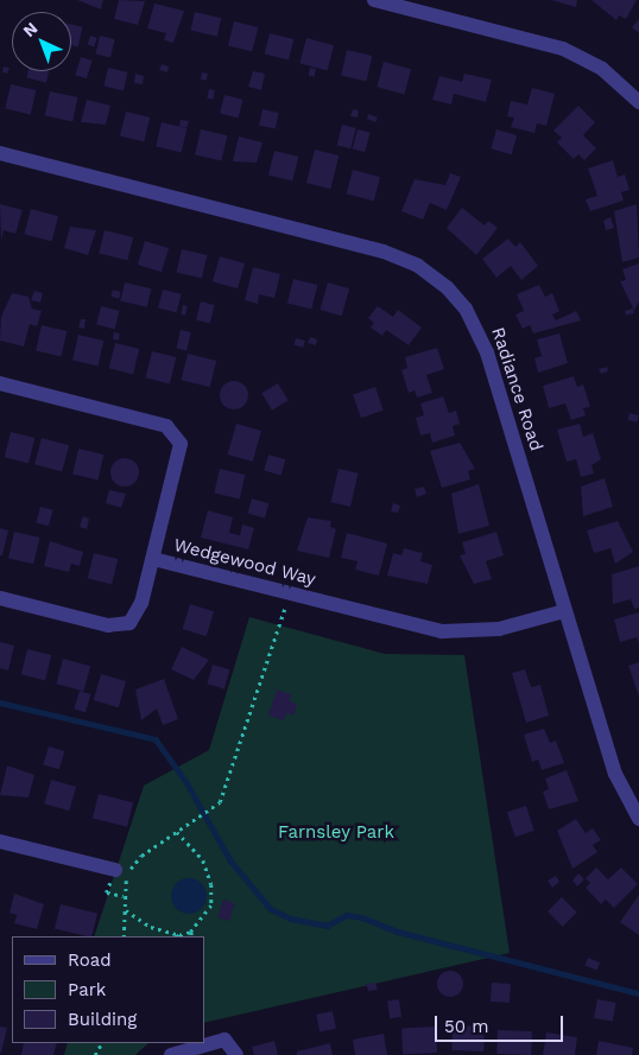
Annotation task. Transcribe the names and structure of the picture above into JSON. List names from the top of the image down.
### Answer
{
  "streets": {
    "street": ["Radiance Road", "Wedgewood Way"]
  },
  "crossings": [
    ["Radiance Road", "Wedgewood Way"]
  ],
  "parks": ["Farnsley Park"],
  "legend": ["Road", "Park", "Building"],
  "scale_bar": "50 m",
  "north": "top left"
}
